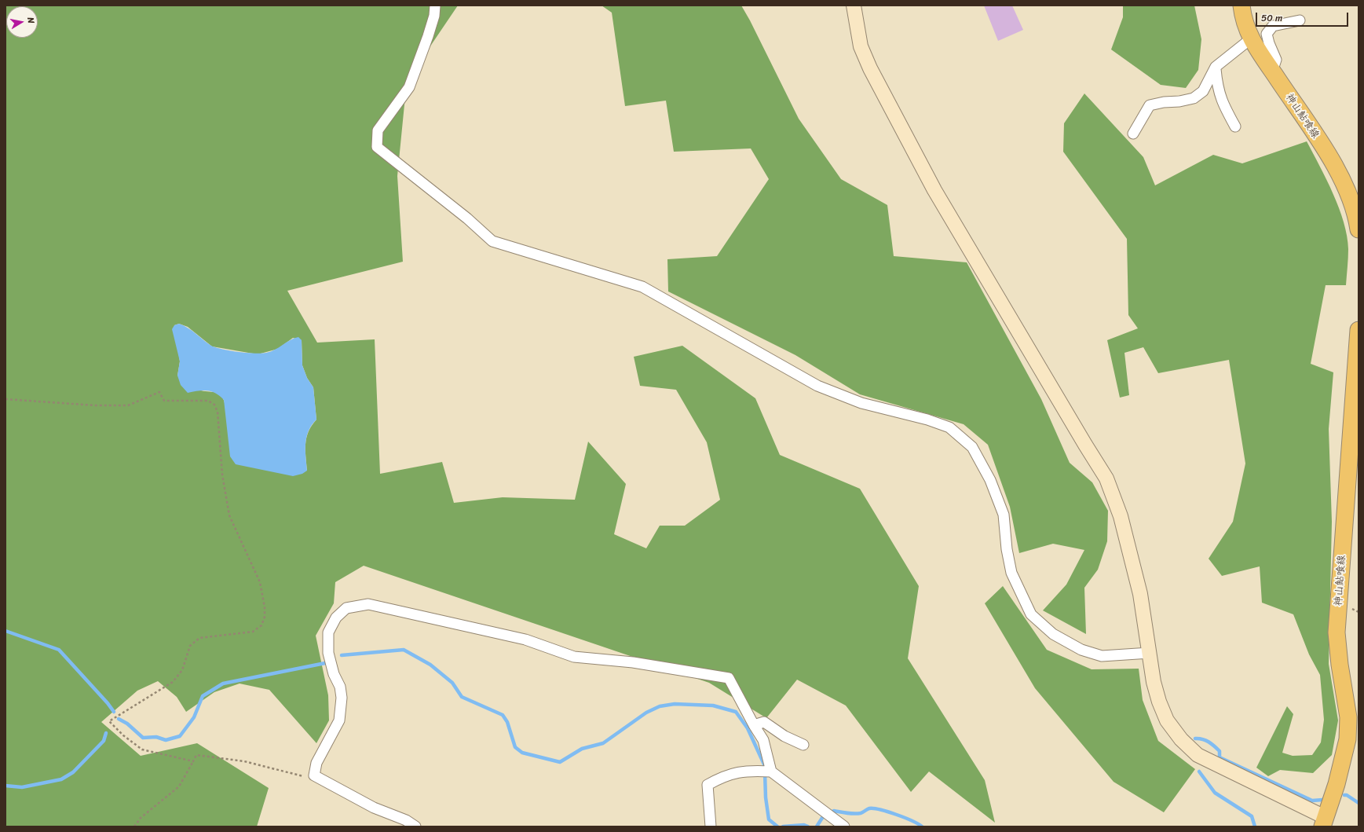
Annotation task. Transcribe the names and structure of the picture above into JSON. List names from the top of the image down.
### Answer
{
  "streets": {
    "main road": ["神山鮎喰線"]
  },
  "scale_bar": "50 m",
  "north": "right"
}
